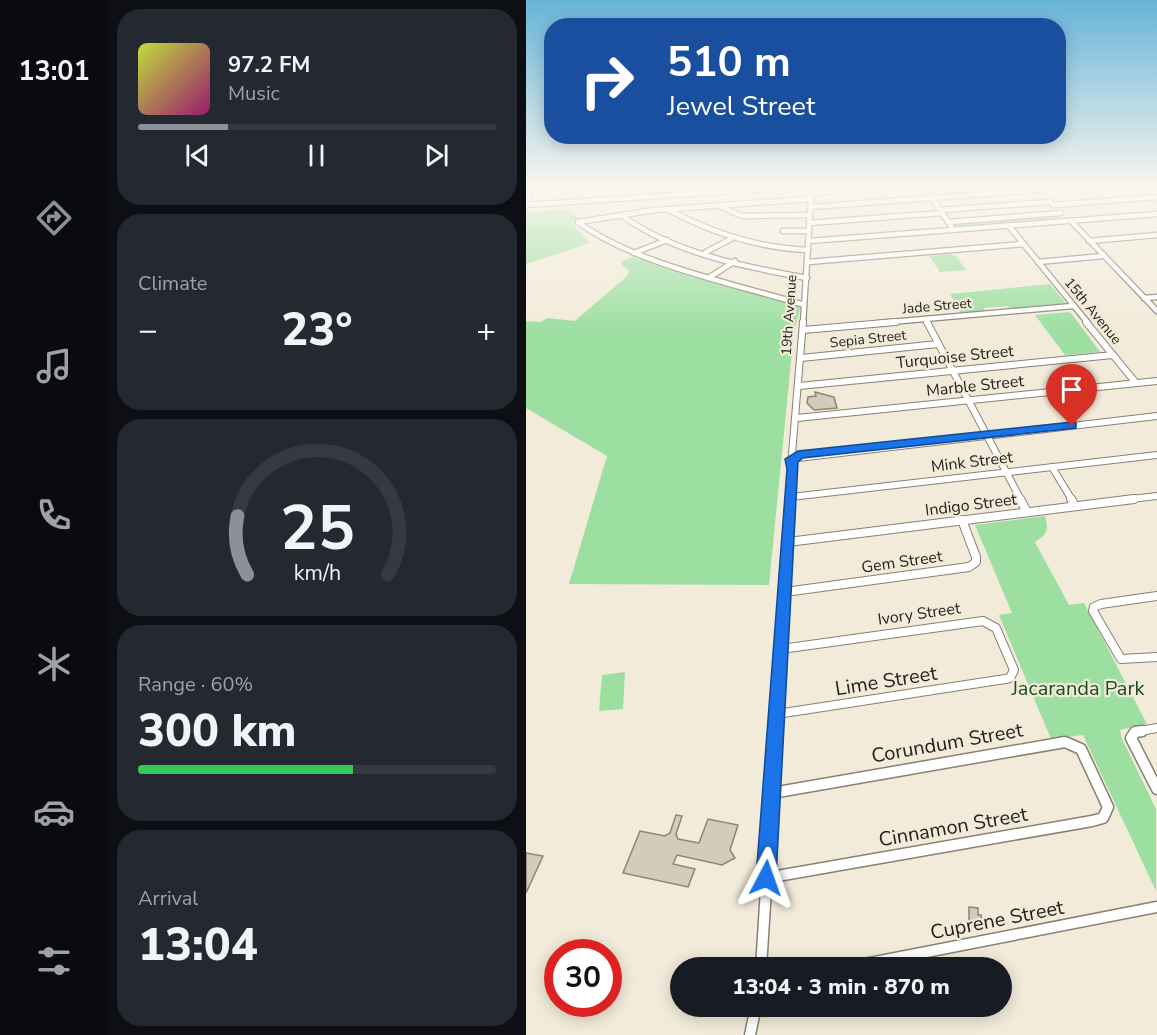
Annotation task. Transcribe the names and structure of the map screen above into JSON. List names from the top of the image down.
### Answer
{
  "streets": {
    "street": [
      "Jade Street",
      "15th Avenue",
      "19th Avenue",
      "Sepia Street",
      "Turquoise Street",
      "Marble Street",
      "Mink Street",
      "Indigo Street",
      "Gem Street",
      "Ivory Street",
      "Lime Street",
      "Corundum Street",
      "Cinnamon Street",
      "Cuprene Street"
    ]
  },
  "crossings": [
    ["Jade Street", "15th Avenue"],
    ["Jade Street", "19th Avenue"],
    ["15th Avenue", "Turquoise Street"],
    ["15th Avenue", "Marble Street"],
    ["19th Avenue", "Sepia Street"],
    ["19th Avenue", "Turquoise Street"],
    ["19th Avenue", "Marble Street"],
    ["19th Avenue", "Mink Street"],
    ["19th Avenue", "Indigo Street"],
    ["19th Avenue", "Gem Street"],
    ["19th Avenue", "Ivory Street"],
    ["19th Avenue", "Lime Street"],
    ["19th Avenue", "Corundum Street"],
    ["19th Avenue", "Cinnamon Street"],
    ["Indigo Street", "Gem Street"],
    ["Ivory Street", "Lime Street"],
    ["Corundum Street", "Cinnamon Street"]
  ],
  "parks": ["Jacaranda Park"],
  "page": {
    "tabs": "13:01",
    "turn": ["510 m", "Jewel Street"],
    "song": ["97.2 FM", "Music"],
    "tile": [
      "Climate",
      ["Range · 60%", "300 km"],
      ["Arrival", "13:04"]
    ],
    "heat": ["−", "23°", "+"],
    "limit": "30",
    "trip": "13:04 · 3 min · 870 m",
    "gauge": ["25", "km/h"]
  }
}
